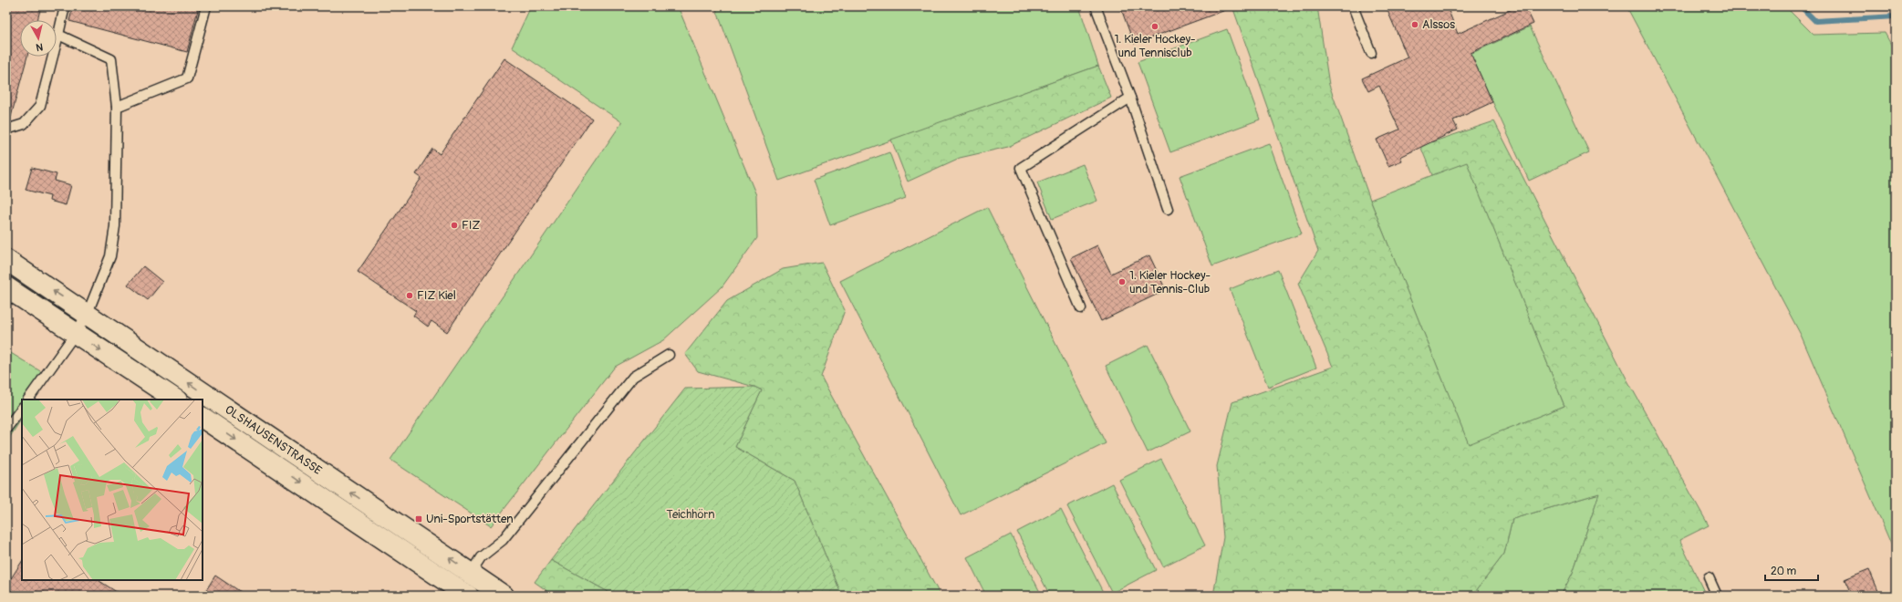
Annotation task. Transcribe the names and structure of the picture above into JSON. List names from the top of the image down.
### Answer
{
  "streets": {
    "street": ["OLSHAUSENSTRASSE"]
  },
  "parks": ["Teichhörn"],
  "places": {
    "other": [
      "Alssos",
      "1. Kieler Hockey- und Tennisclub",
      "FIZ",
      "1. Kieler Hockey- und Tennis-Club",
      "FIZ Kiel"
    ],
    "transit": ["Uni-Sportstätten"]
  },
  "scale_bar": "20 m",
  "north": "bottom"
}
